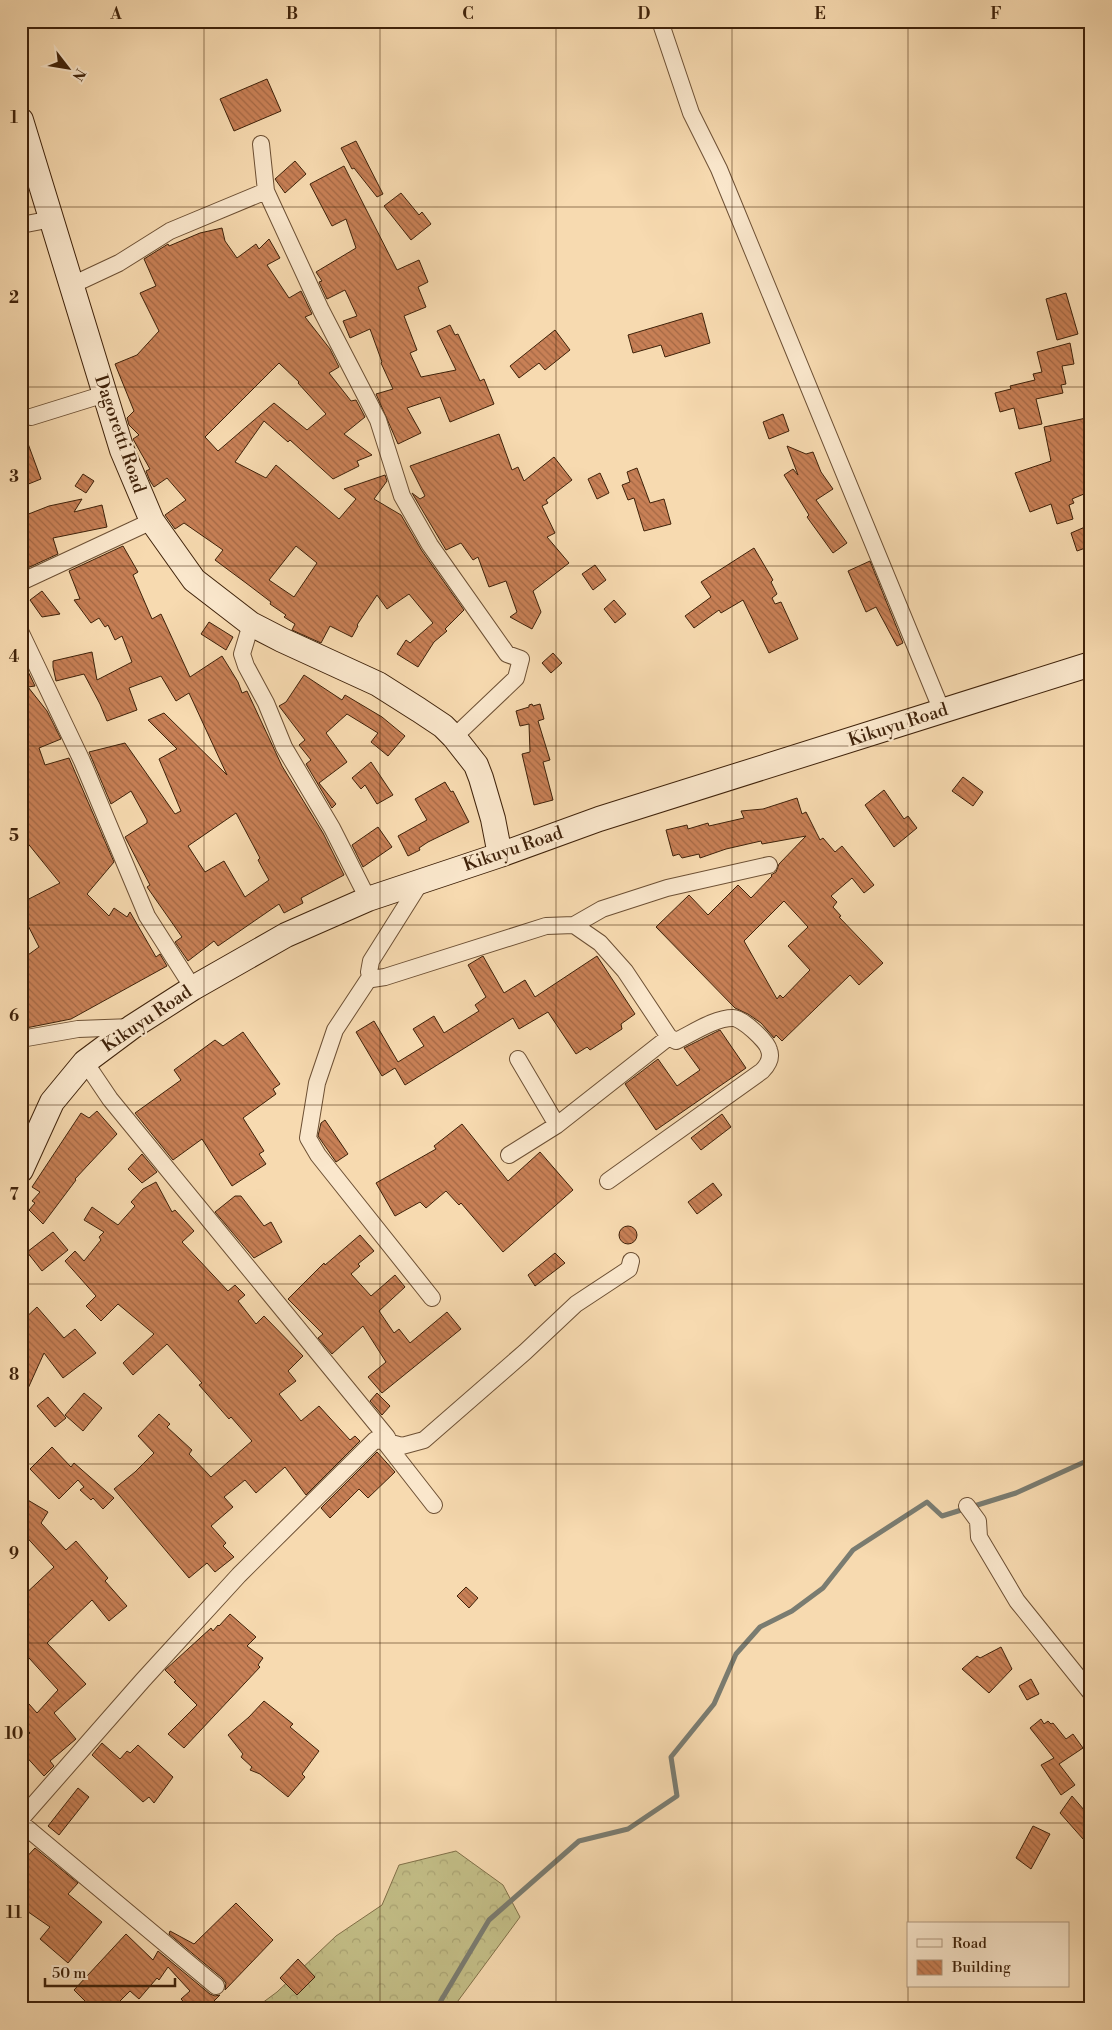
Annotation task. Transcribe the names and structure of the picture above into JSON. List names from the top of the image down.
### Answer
{
  "streets": {
    "main road": ["Dagoretti Road", "Kikuyu Road"]
  },
  "crossings": [
    ["Dagoretti Road", "Kikuyu Road"]
  ],
  "legend": ["Road", "Building"],
  "scale_bar": "50 m",
  "north": "bottom right",
  "grid": {
    "columns": [
      "A",
      "B",
      "C",
      "D",
      "E",
      "F"
    ],
    "rows": [
      "1",
      "2",
      "3",
      "4",
      "5",
      "6",
      "7",
      "8",
      "9",
      "10",
      "11"
    ]
  }
}
